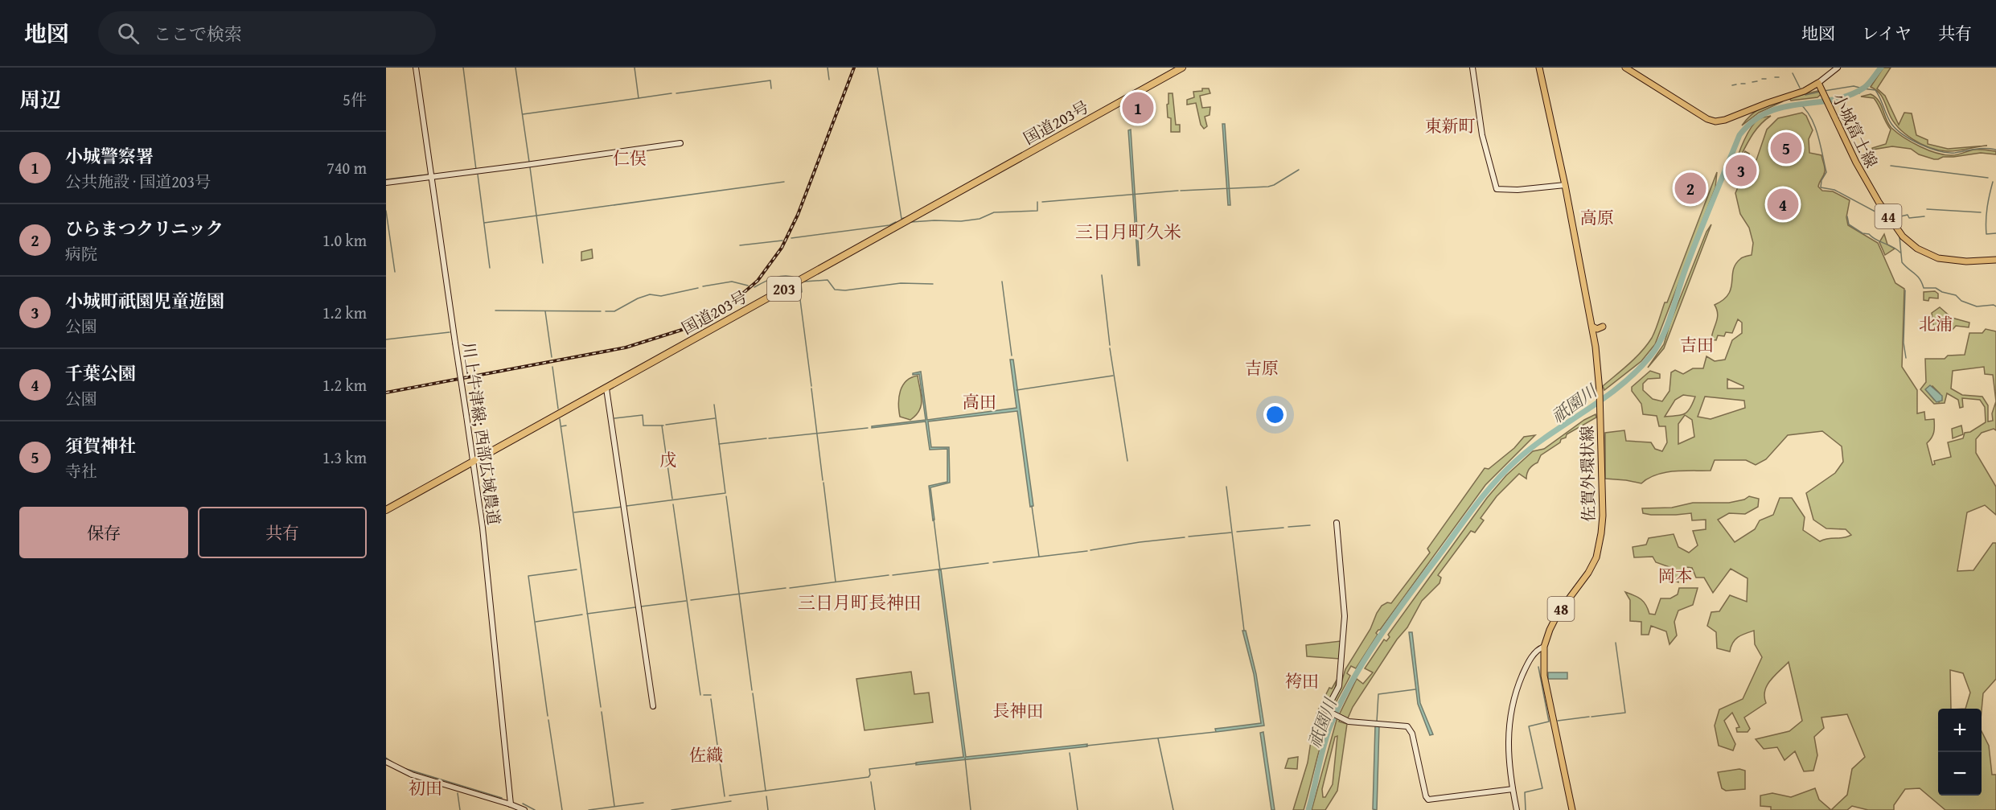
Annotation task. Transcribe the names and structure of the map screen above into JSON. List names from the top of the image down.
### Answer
{
  "streets": {
    "highway": ["国道203号", "203"],
    "main road": [
      "小城富士線",
      "44",
      "佐賀外環状線",
      "48"
    ],
    "street": ["川上牛津線; 西部広域農道"]
  },
  "crossings": [
    ["国道203号", "川上牛津線; 西部広域農道"]
  ],
  "districts": [
    "東新町",
    "仁俣",
    "高原",
    "三日月町久米",
    "北浦",
    "吉田",
    "吉原",
    "高田",
    "戊",
    "岡本",
    "三日月町長神田",
    "袴田",
    "長神田",
    "佐織",
    "初田"
  ],
  "water": ["祇園川"],
  "page": {
    "header": "地図",
    "search": "ここで検索",
    "nav": ["地図", "レイヤ", "共有"],
    "heading": ["周辺", "5件"],
    "pins": [
      "1",
      "5",
      "3",
      "2",
      "4"
    ],
    "list": [
      {
        "mark": "1",
        "name": "小城警察署",
        "note": "公共施設 · 国道203号",
        "value": "740 m"
      },
      {
        "mark": "2",
        "name": "ひらまつクリニック",
        "note": "病院",
        "value": "1.0 km"
      },
      {
        "mark": "3",
        "name": "小城町祇園児童遊園",
        "note": "公園",
        "value": "1.2 km"
      },
      {
        "mark": "4",
        "name": "千葉公園",
        "note": "公園",
        "value": "1.2 km"
      },
      {
        "mark": "5",
        "name": "須賀神社",
        "note": "寺社",
        "value": "1.3 km"
      }
    ],
    "buttons": ["保存", "共有"],
    "map_buttons": ["+", "−"]
  }
}
